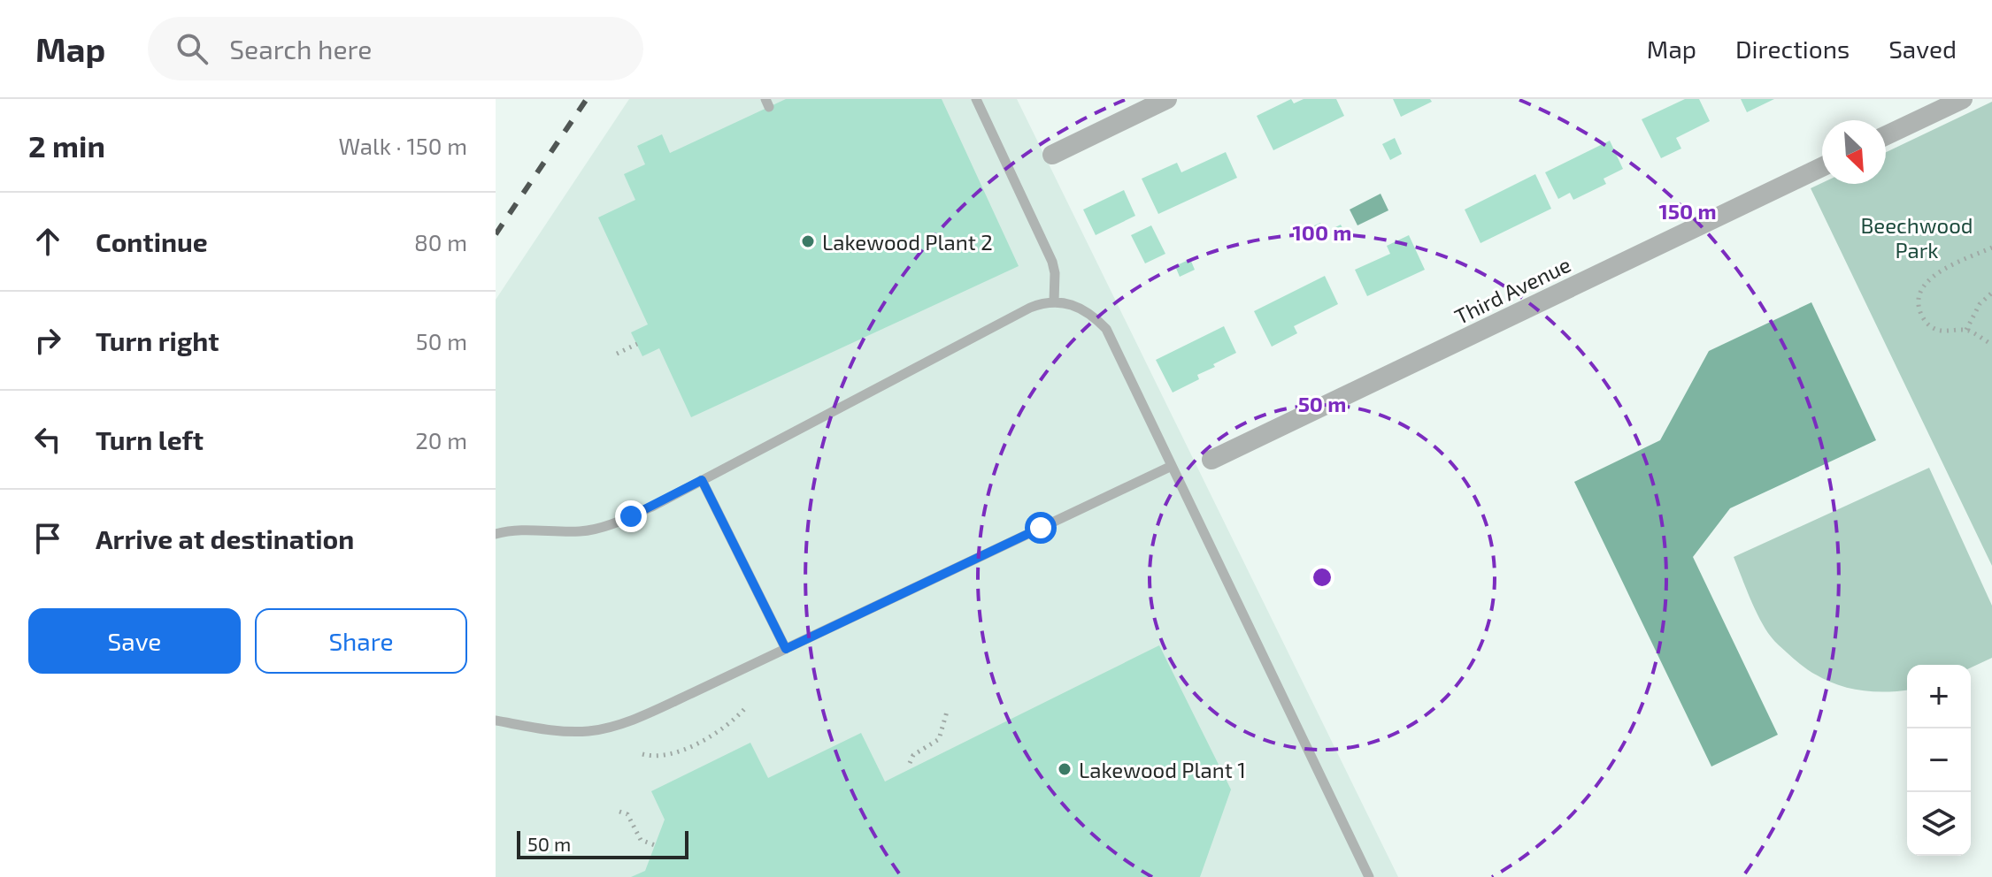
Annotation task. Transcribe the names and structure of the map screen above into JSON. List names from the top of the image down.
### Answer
{
  "streets": {
    "street": ["Third Avenue"]
  },
  "parks": ["Beechwood Park"],
  "places": ["Lakewood Plant 2", "Lakewood Plant 1"],
  "scale_bar": "50 m",
  "north": "bottom right",
  "page": {
    "header": "Map",
    "search": "Search here",
    "nav": ["Map", "Directions", "Saved"],
    "heading": ["2 min", "Walk · 150 m"],
    "list": [
      ["Continue", "80 m"],
      ["Turn right", "50 m"],
      ["Turn left", "20 m"],
      "Arrive at destination"
    ],
    "buttons": ["Save", "Share"],
    "map_buttons": ["+", "−"],
    "scale": "50 m"
  },
  "rings": ["150 m", "100 m", "50 m"]
}
